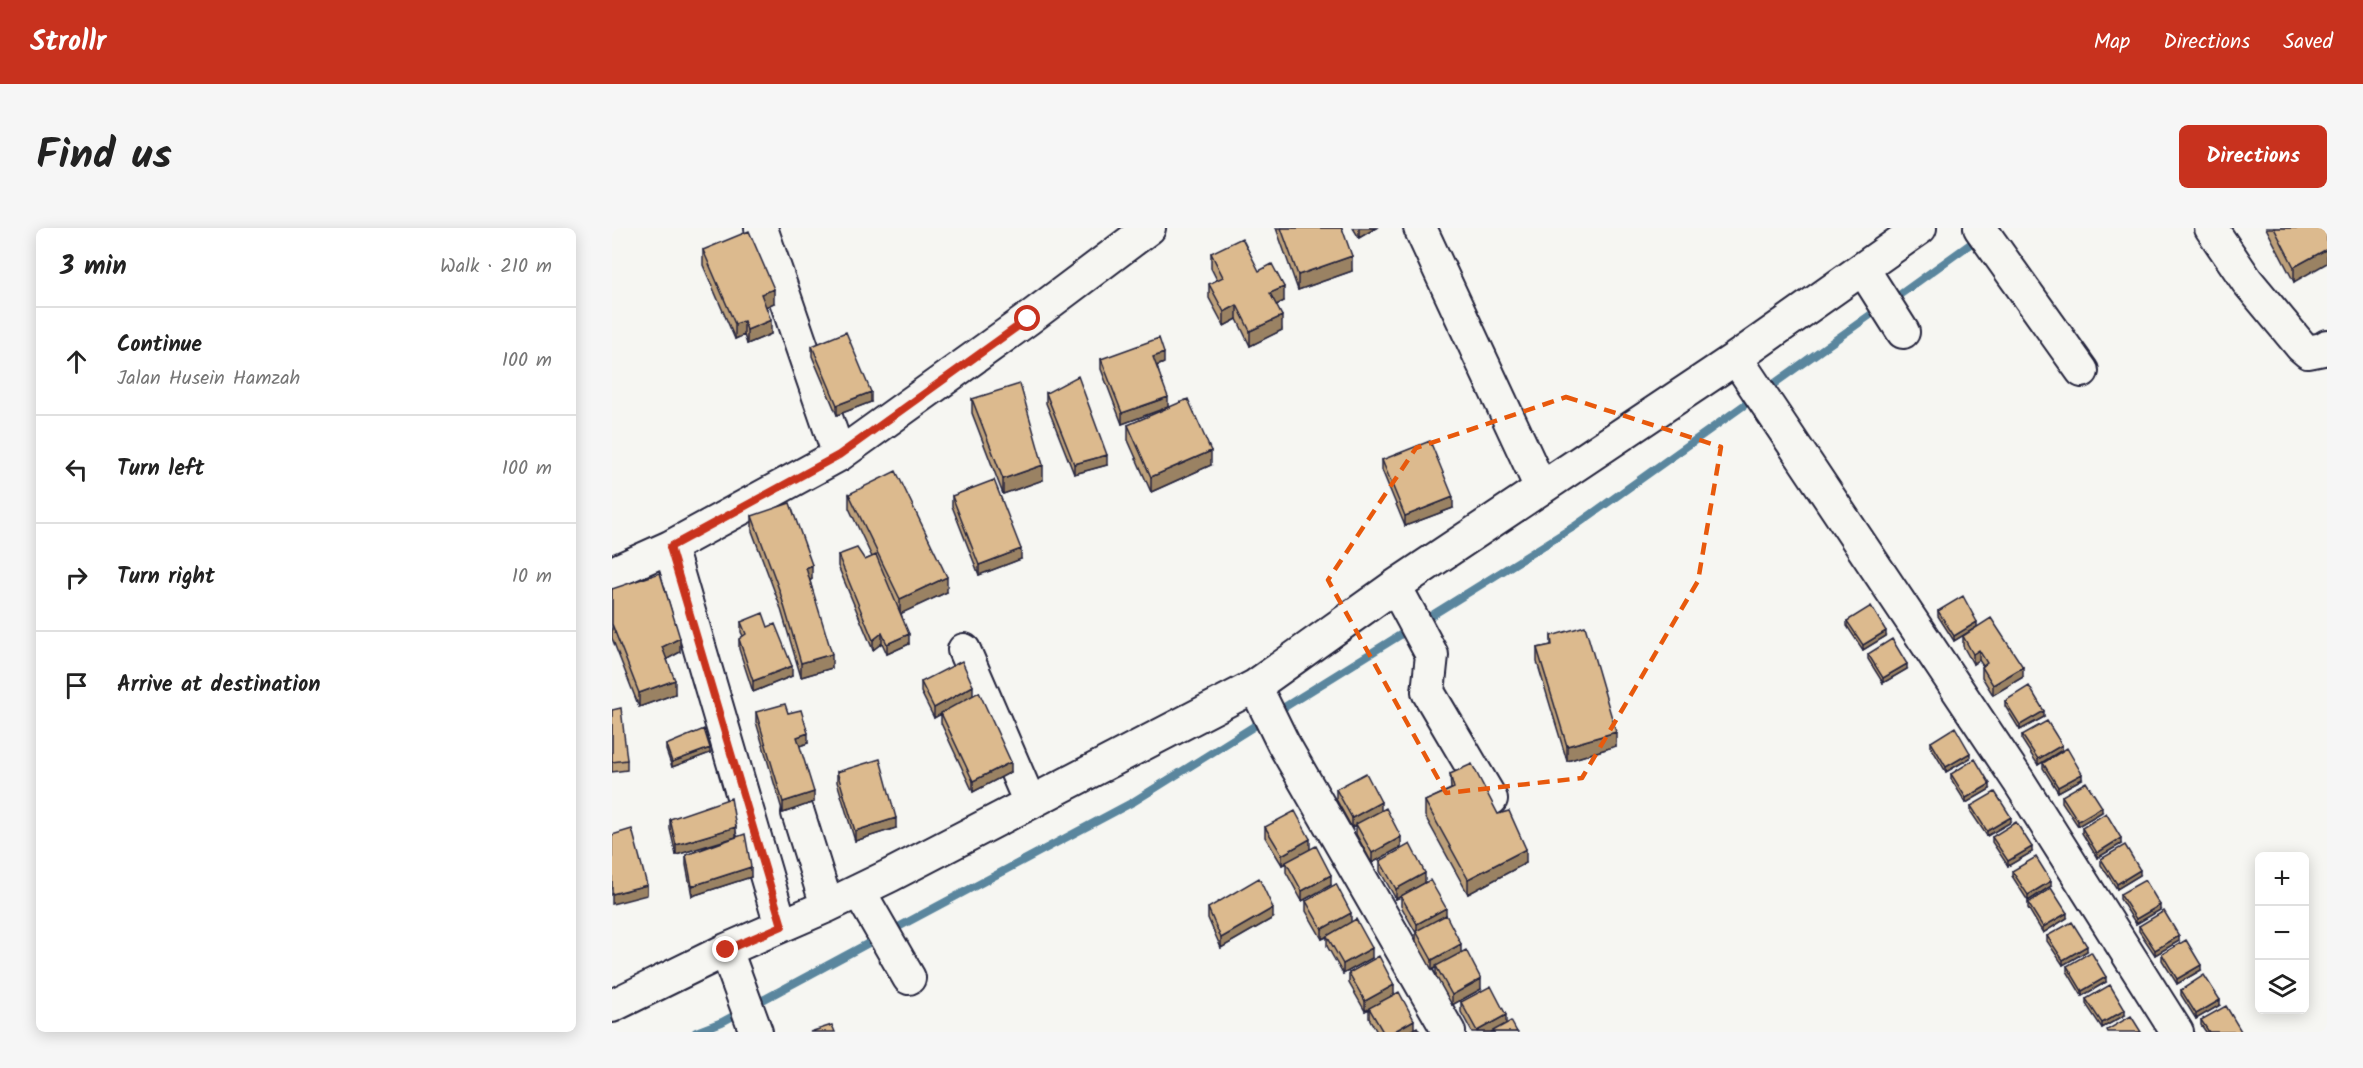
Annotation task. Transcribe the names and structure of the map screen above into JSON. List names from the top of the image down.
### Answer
{
  "page": {
    "header": "Strollr",
    "nav": ["Map", "Directions", "Saved"],
    "title": "Find us",
    "buttons": "Directions",
    "heading": ["3 min", "Walk · 210 m"],
    "list": [
      ["Continue", "Jalan Husein Hamzah", "100 m"],
      ["Turn left", "100 m"],
      ["Turn right", "10 m"],
      "Arrive at destination"
    ],
    "map_buttons": ["+", "−"]
  }
}
